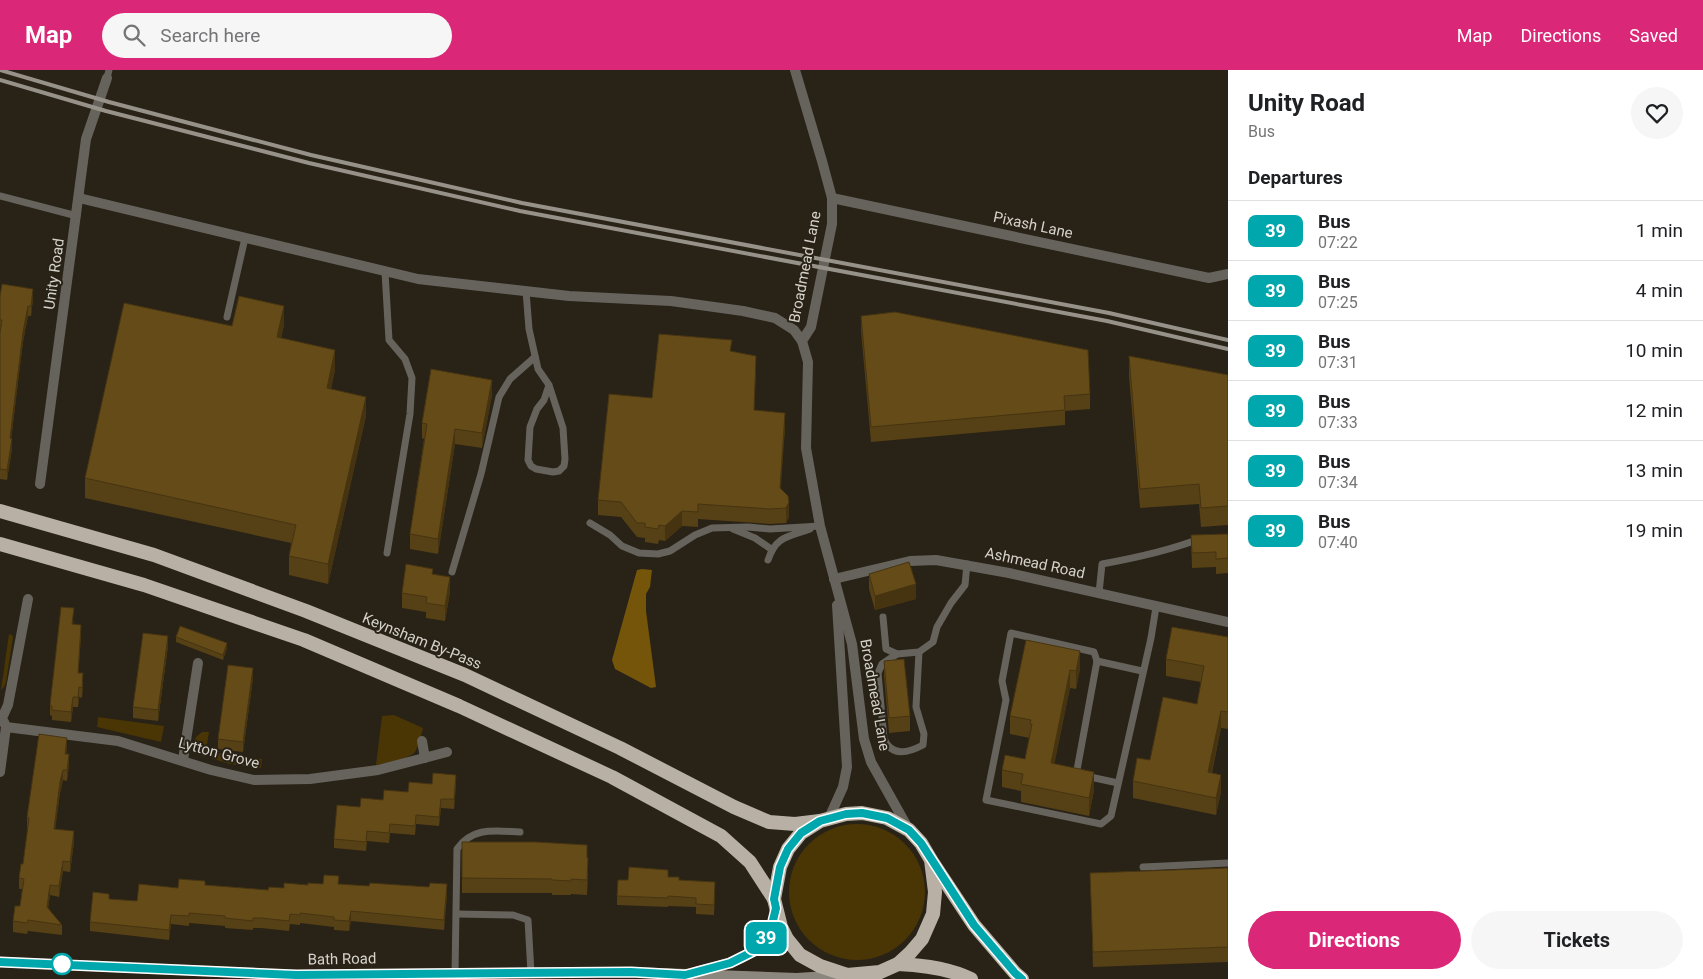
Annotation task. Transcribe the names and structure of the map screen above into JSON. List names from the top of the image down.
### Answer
{
  "streets": {
    "highway": ["Keynsham By-Pass"],
    "main road": ["Bath Road"],
    "street": [
      "Pixash Lane",
      "Broadmead Lane",
      "Unity Road",
      "Ashmead Road",
      "Lytton Grove"
    ]
  },
  "crossings": [
    ["Pixash Lane", "Broadmead Lane"],
    ["Broadmead Lane", "Ashmead Road"],
    ["Broadmead Lane", "Keynsham By-Pass"],
    ["Broadmead Lane", "Bath Road"],
    ["Keynsham By-Pass", "Bath Road"]
  ],
  "lines": ["bus line 39"],
  "page": {
    "header": "Map",
    "search": "Search here",
    "nav": ["Map", "Directions", "Saved"],
    "on_map": "39",
    "heading": [
      ["Unity Road", "Bus"],
      "Departures"
    ],
    "list": [
      {
        "mark": "39",
        "name": "Bus",
        "note": "07:22",
        "value": "1 min"
      },
      {
        "mark": "39",
        "name": "Bus",
        "note": "07:25",
        "value": "4 min"
      },
      {
        "mark": "39",
        "name": "Bus",
        "note": "07:31",
        "value": "10 min"
      },
      {
        "mark": "39",
        "name": "Bus",
        "note": "07:33",
        "value": "12 min"
      },
      {
        "mark": "39",
        "name": "Bus",
        "note": "07:34",
        "value": "13 min"
      },
      {
        "mark": "39",
        "name": "Bus",
        "note": "07:40",
        "value": "19 min"
      }
    ],
    "buttons": ["Directions", "Tickets"]
  }
}
